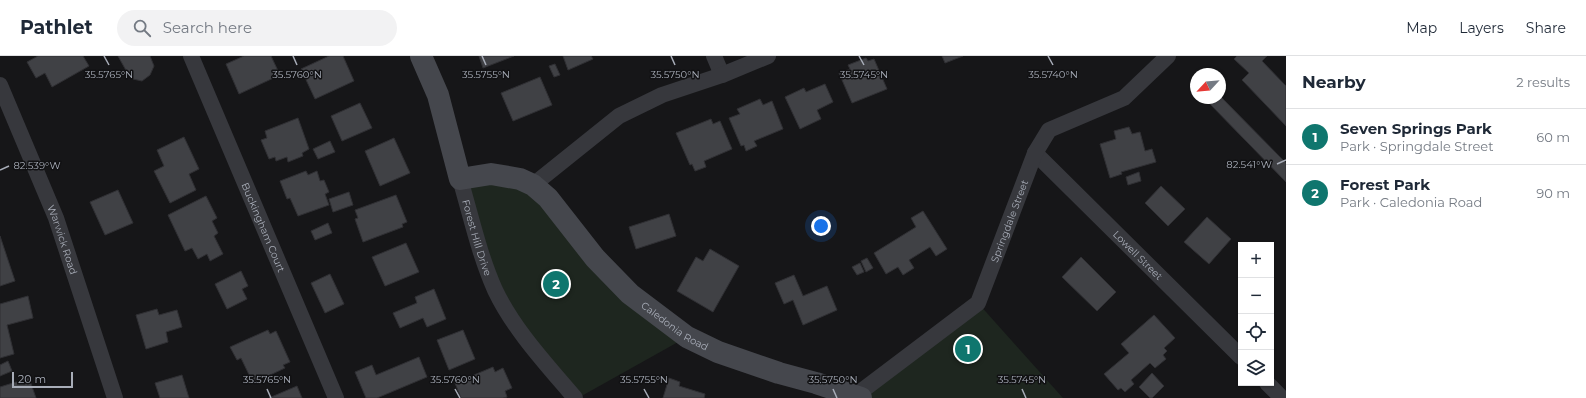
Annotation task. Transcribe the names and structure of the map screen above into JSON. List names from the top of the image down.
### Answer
{
  "streets": {
    "street": [
      "Springdale Street",
      "Buckingham Court",
      "Forest Hill Drive",
      "Warwick Road",
      "Lowell Street",
      "Caledonia Road"
    ]
  },
  "crossings": [
    ["Springdale Street", "Lowell Street"],
    ["Springdale Street", "Caledonia Road"],
    ["Forest Hill Drive", "Caledonia Road"]
  ],
  "scale_bar": "20 m",
  "north": "bottom left",
  "page": {
    "header": "Pathlet",
    "search": "Search here",
    "nav": ["Map", "Layers", "Share"],
    "heading": ["Nearby", "2 results"],
    "list": [
      {
        "mark": "1",
        "name": "Seven Springs Park",
        "note": "Park · Springdale Street",
        "value": "60 m"
      },
      {
        "mark": "2",
        "name": "Forest Park",
        "note": "Park · Caledonia Road",
        "value": "90 m"
      }
    ],
    "map_buttons": ["+", "−"],
    "pins": ["2", "1"],
    "scale": "20 m"
  },
  "coordinates": [
    "35.5765°N",
    "35.5760°N",
    "35.5755°N",
    "35.5750°N",
    "35.5745°N",
    "35.5740°N",
    "82.541°W",
    "82.539°W"
  ]
}
